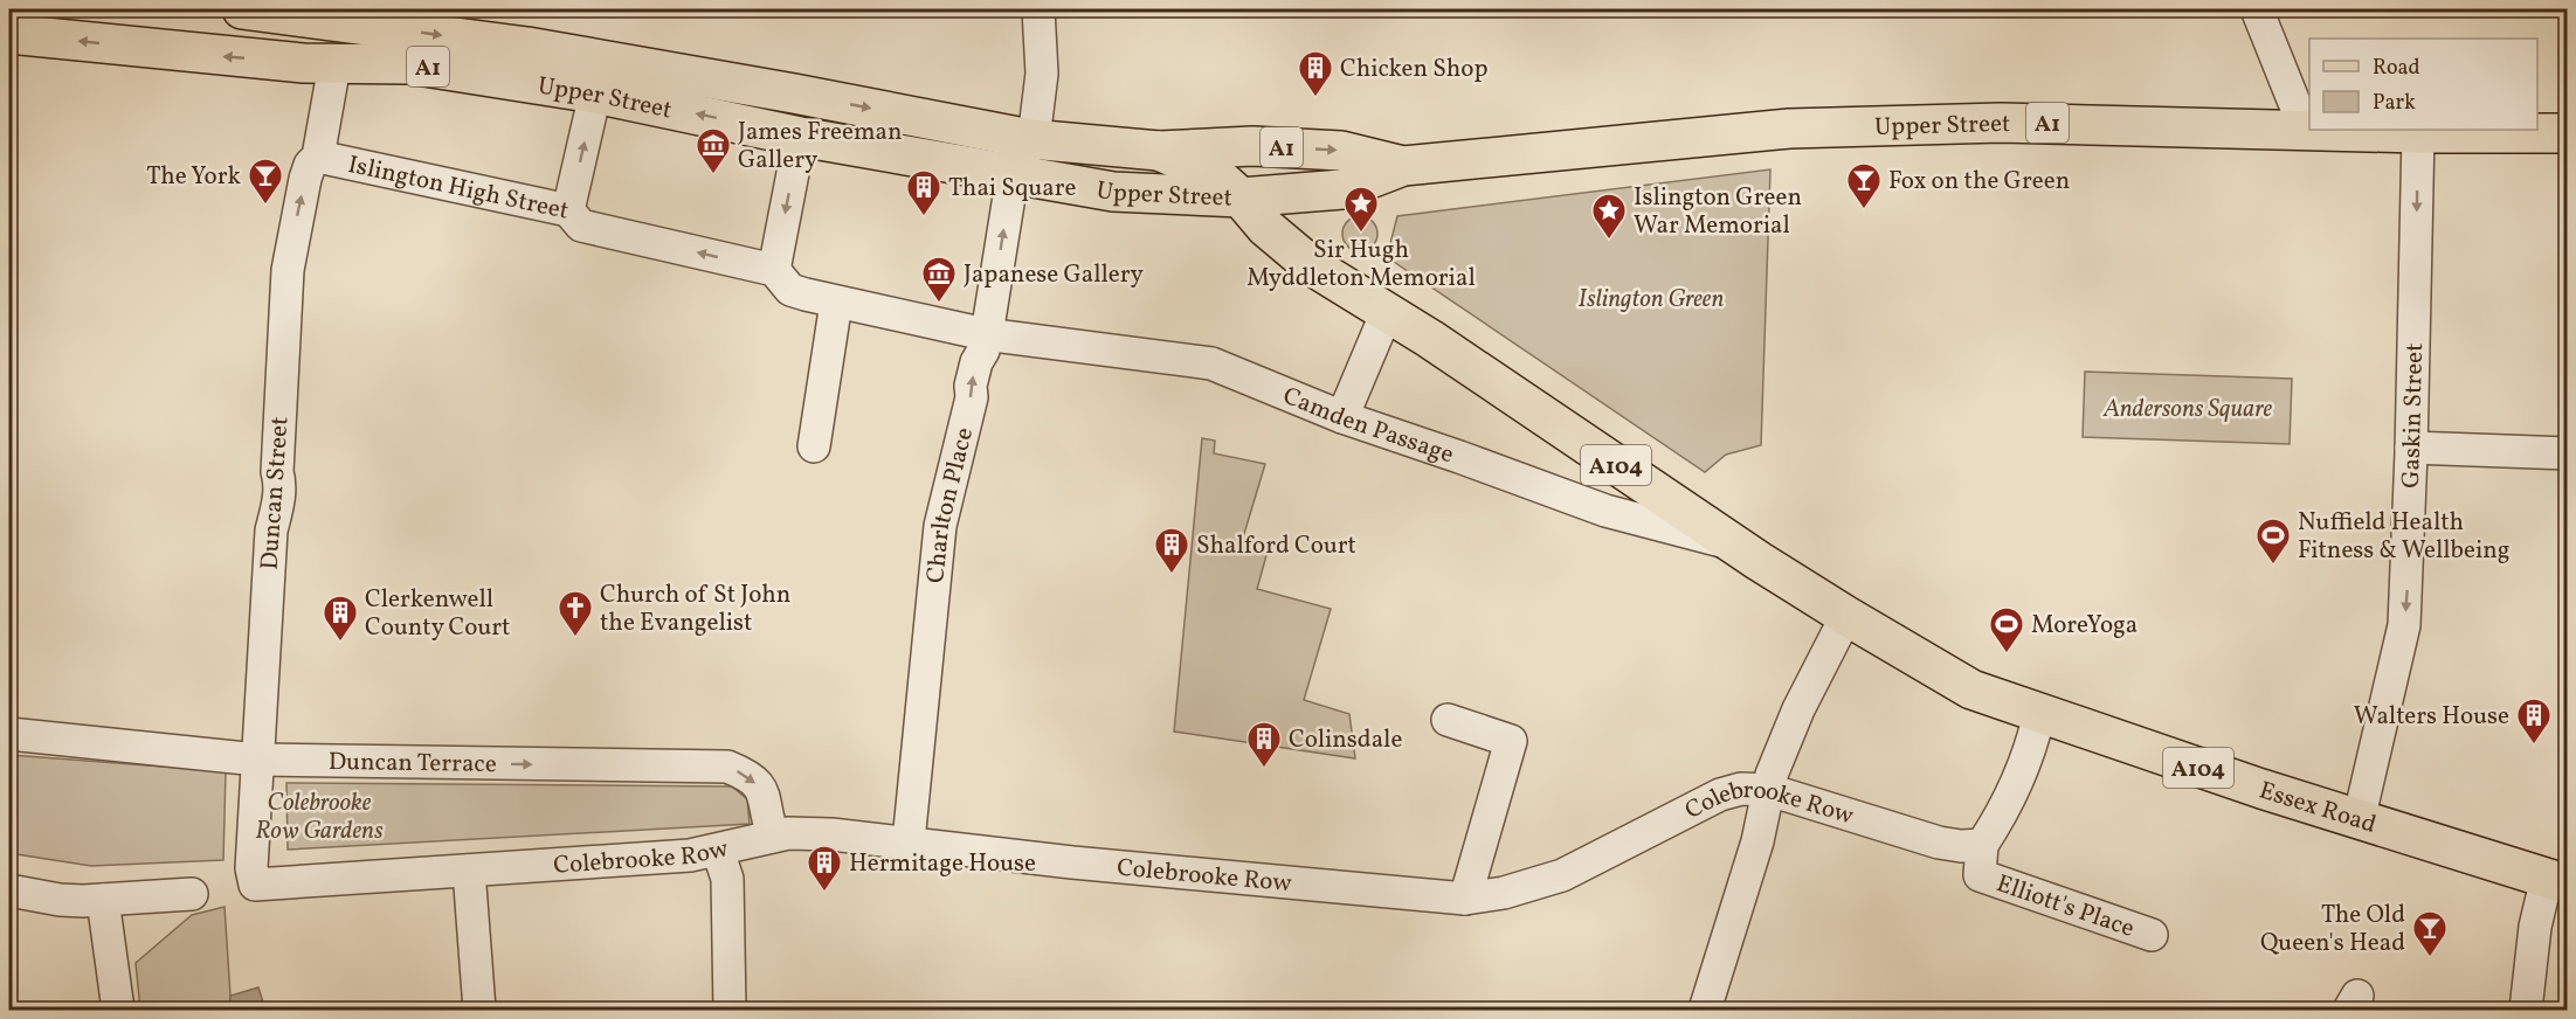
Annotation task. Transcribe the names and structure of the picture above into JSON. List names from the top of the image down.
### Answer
{
  "streets": {
    "main road": [
      "A1",
      "Upper Street",
      "A104",
      "Essex Road"
    ],
    "street": [
      "Islington High Street",
      "Gaskin Street",
      "Camden Passage",
      "Duncan Street",
      "Charlton Place",
      "Duncan Terrace",
      "Colebrooke Row",
      "Elliott's Place"
    ]
  },
  "crossings": [
    ["Upper Street", "Islington High Street"],
    ["Upper Street", "Gaskin Street"],
    ["Upper Street", "A104"],
    ["Upper Street", "Duncan Street"],
    ["Upper Street", "Charlton Place"],
    ["Islington High Street", "Camden Passage"],
    ["Islington High Street", "Duncan Street"],
    ["Gaskin Street", "Essex Road"],
    ["Camden Passage", "A104"],
    ["A104", "Essex Road"],
    ["Duncan Street", "Duncan Terrace"],
    ["Duncan Street", "Colebrooke Row"],
    ["Charlton Place", "Colebrooke Row"],
    ["Duncan Terrace", "Colebrooke Row"],
    ["Colebrooke Row", "Elliott's Place"]
  ],
  "one_way": ["Gaskin Street", "Duncan Street", "Duncan Terrace"],
  "parks": ["Islington Green", "Andersons Square", "Colebrooke Row Gardens"],
  "places": {
    "building": [
      "Chicken Shop",
      "Thai Square",
      "Shalford Court",
      "Clerkenwell County Court",
      "Walters House",
      "Colinsdale",
      "Hermitage House"
    ],
    "museum": ["James Freeman Gallery", "Japanese Gallery"],
    "bar": ["The York", "Fox on the Green", "The Old Queen's Head"],
    "place": ["Sir Hugh Myddleton Memorial", "Islington Green War Memorial"],
    "sports": ["Nuffield Health Fitness & Wellbeing", "MoreYoga"],
    "church": ["Church of St John the Evangelist"]
  },
  "legend": ["Road", "Park"]
}
